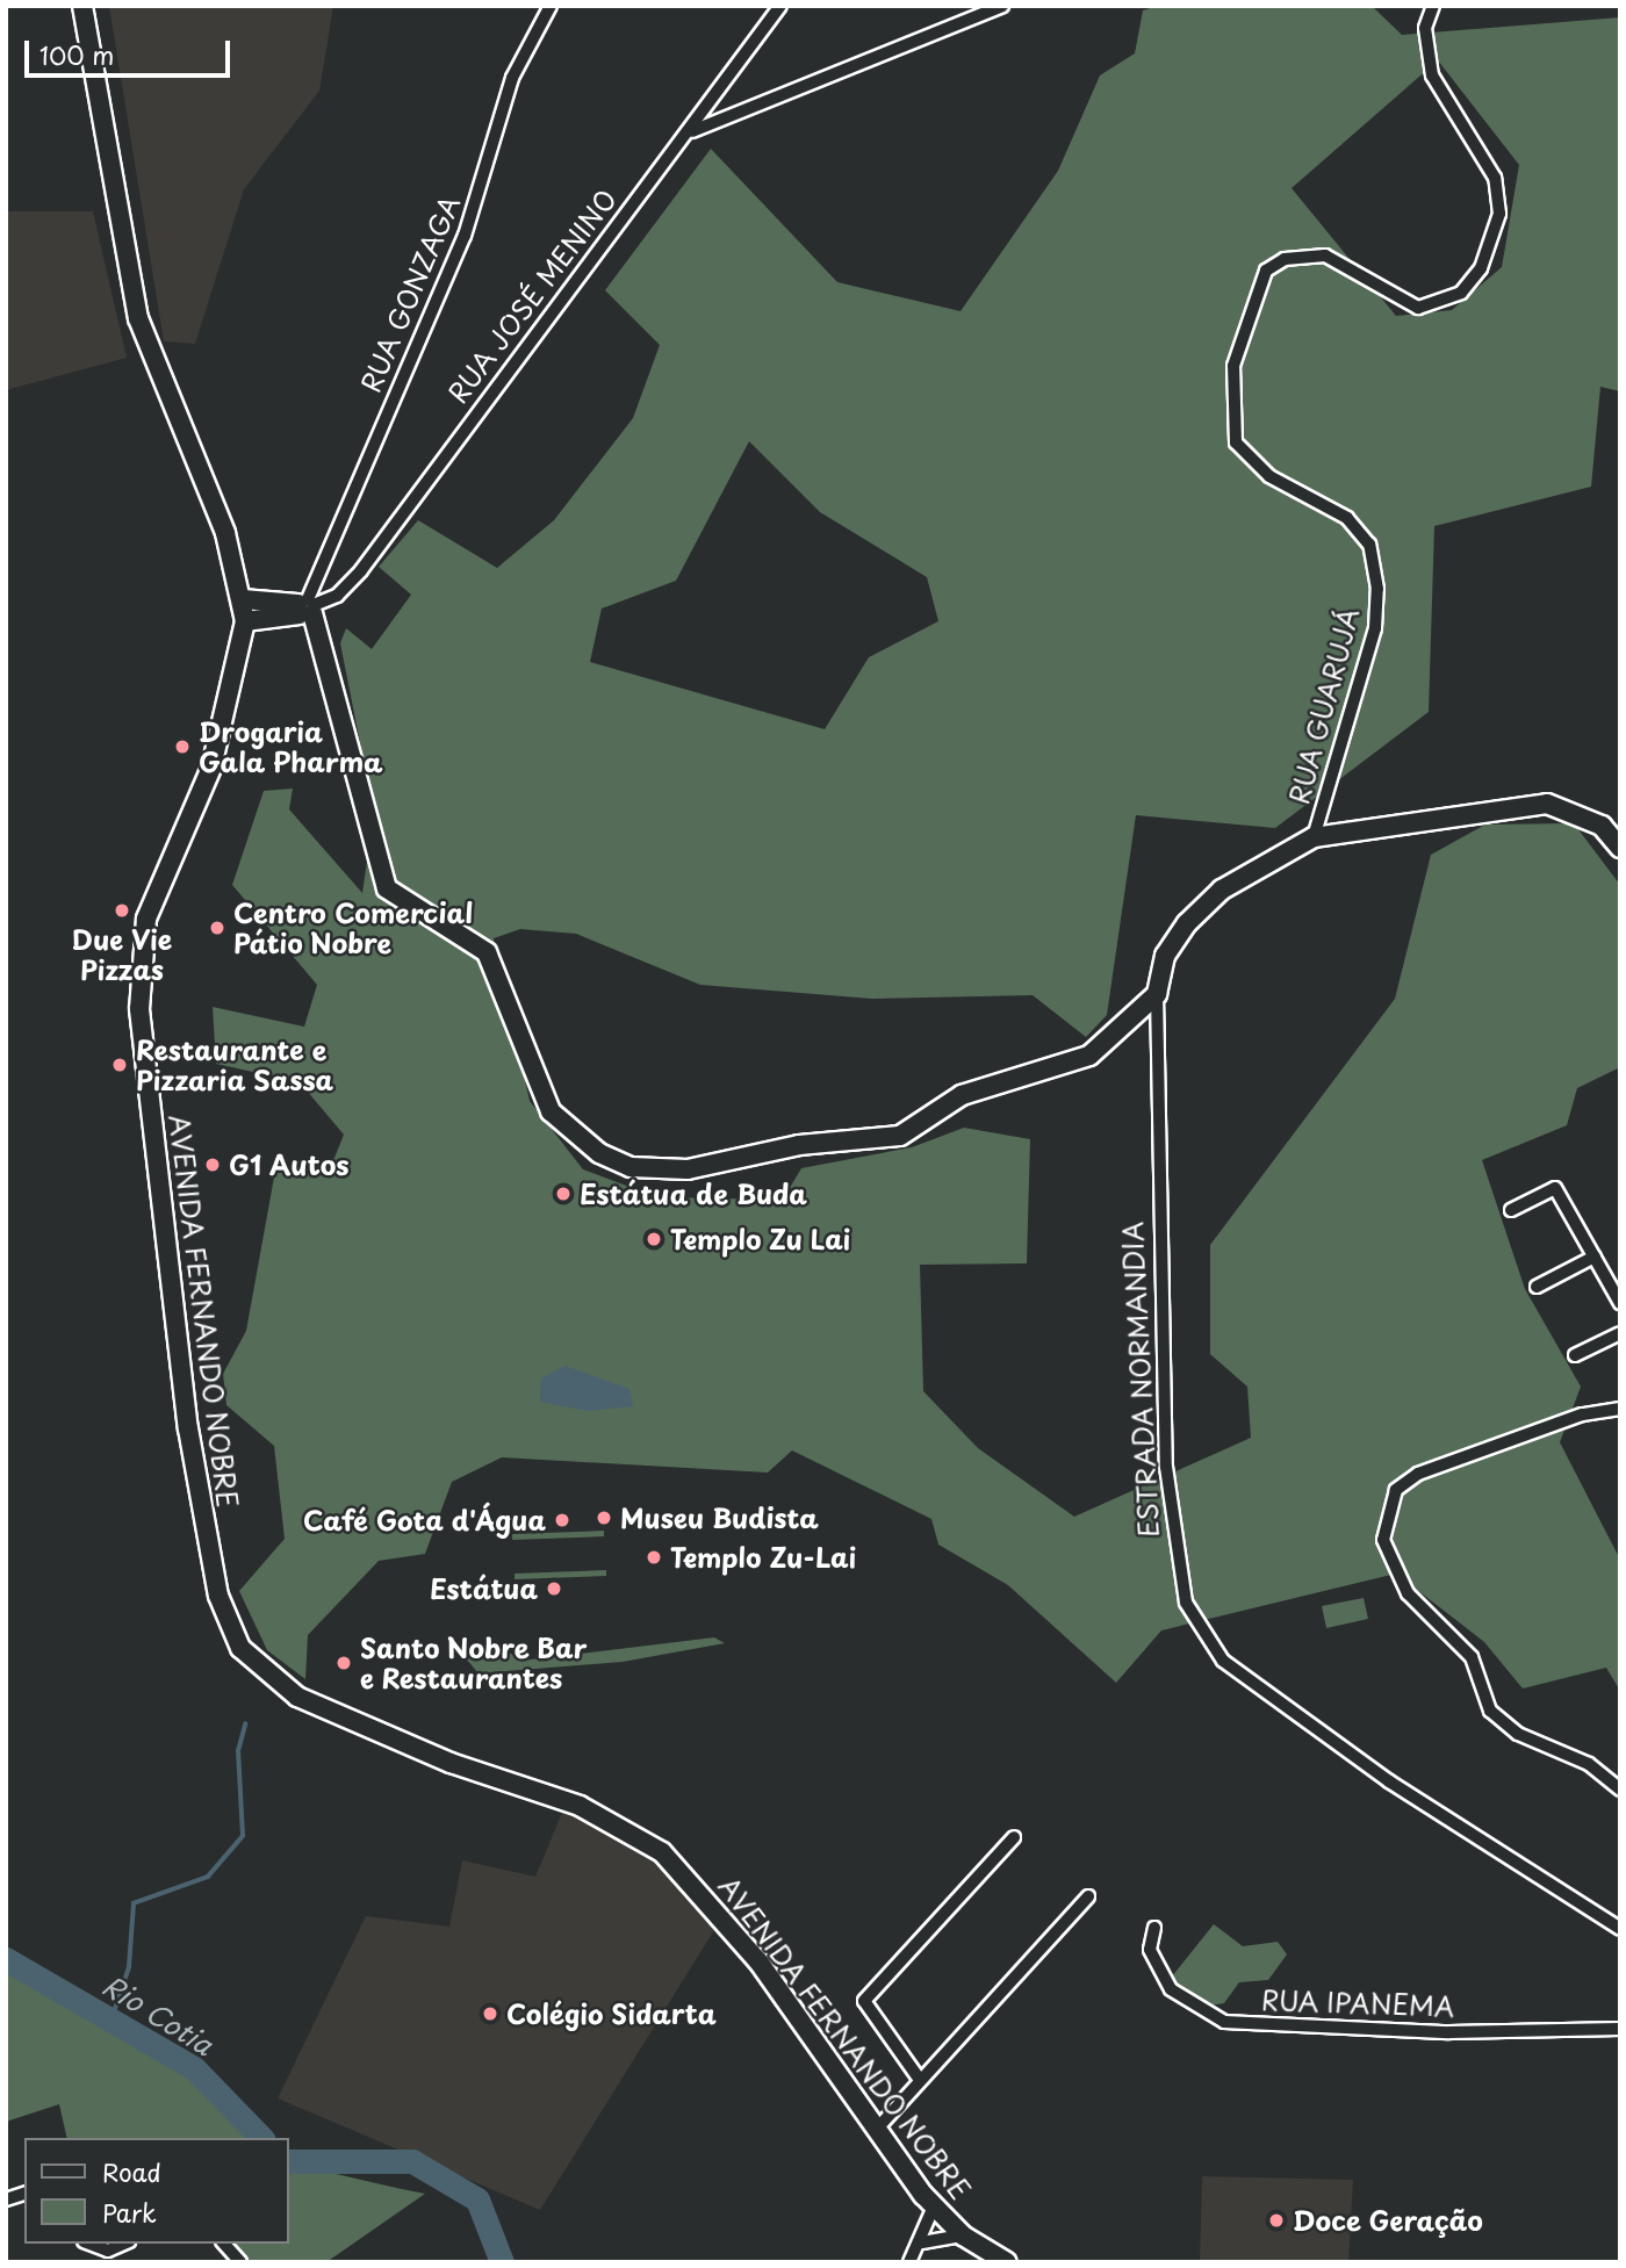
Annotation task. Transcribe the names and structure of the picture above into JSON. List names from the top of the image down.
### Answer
{
  "streets": {
    "main road": ["RUA JOSÉ MENINO", "AVENIDA FERNANDO NOBRE", "ESTRADA NORMANDIA"],
    "street": ["RUA GONZAGA", "RUA GUARUJÁ", "RUA IPANEMA"]
  },
  "crossings": [
    ["RUA GONZAGA", "RUA JOSÉ MENINO"],
    ["RUA JOSÉ MENINO", "AVENIDA FERNANDO NOBRE"],
    ["RUA GUARUJÁ", "ESTRADA NORMANDIA"]
  ],
  "water": ["Rio Cotia"],
  "places": [
    "Drogaria Gala Pharma",
    "Due Vie Pizzas",
    "Centro Comercial Pátio Nobre",
    "Restaurante e Pizzaria Sassa",
    "G1 Autos",
    "Estátua de Buda",
    "Templo Zu Lai",
    "Museu Budista",
    "Café Gota d'Água",
    "Templo Zu-Lai",
    "Estátua",
    "Santo Nobre Bar e Restaurantes",
    "Colégio Sidarta",
    "Doce Geração"
  ],
  "legend": ["Road", "Park"],
  "scale_bar": "100 m"
}
